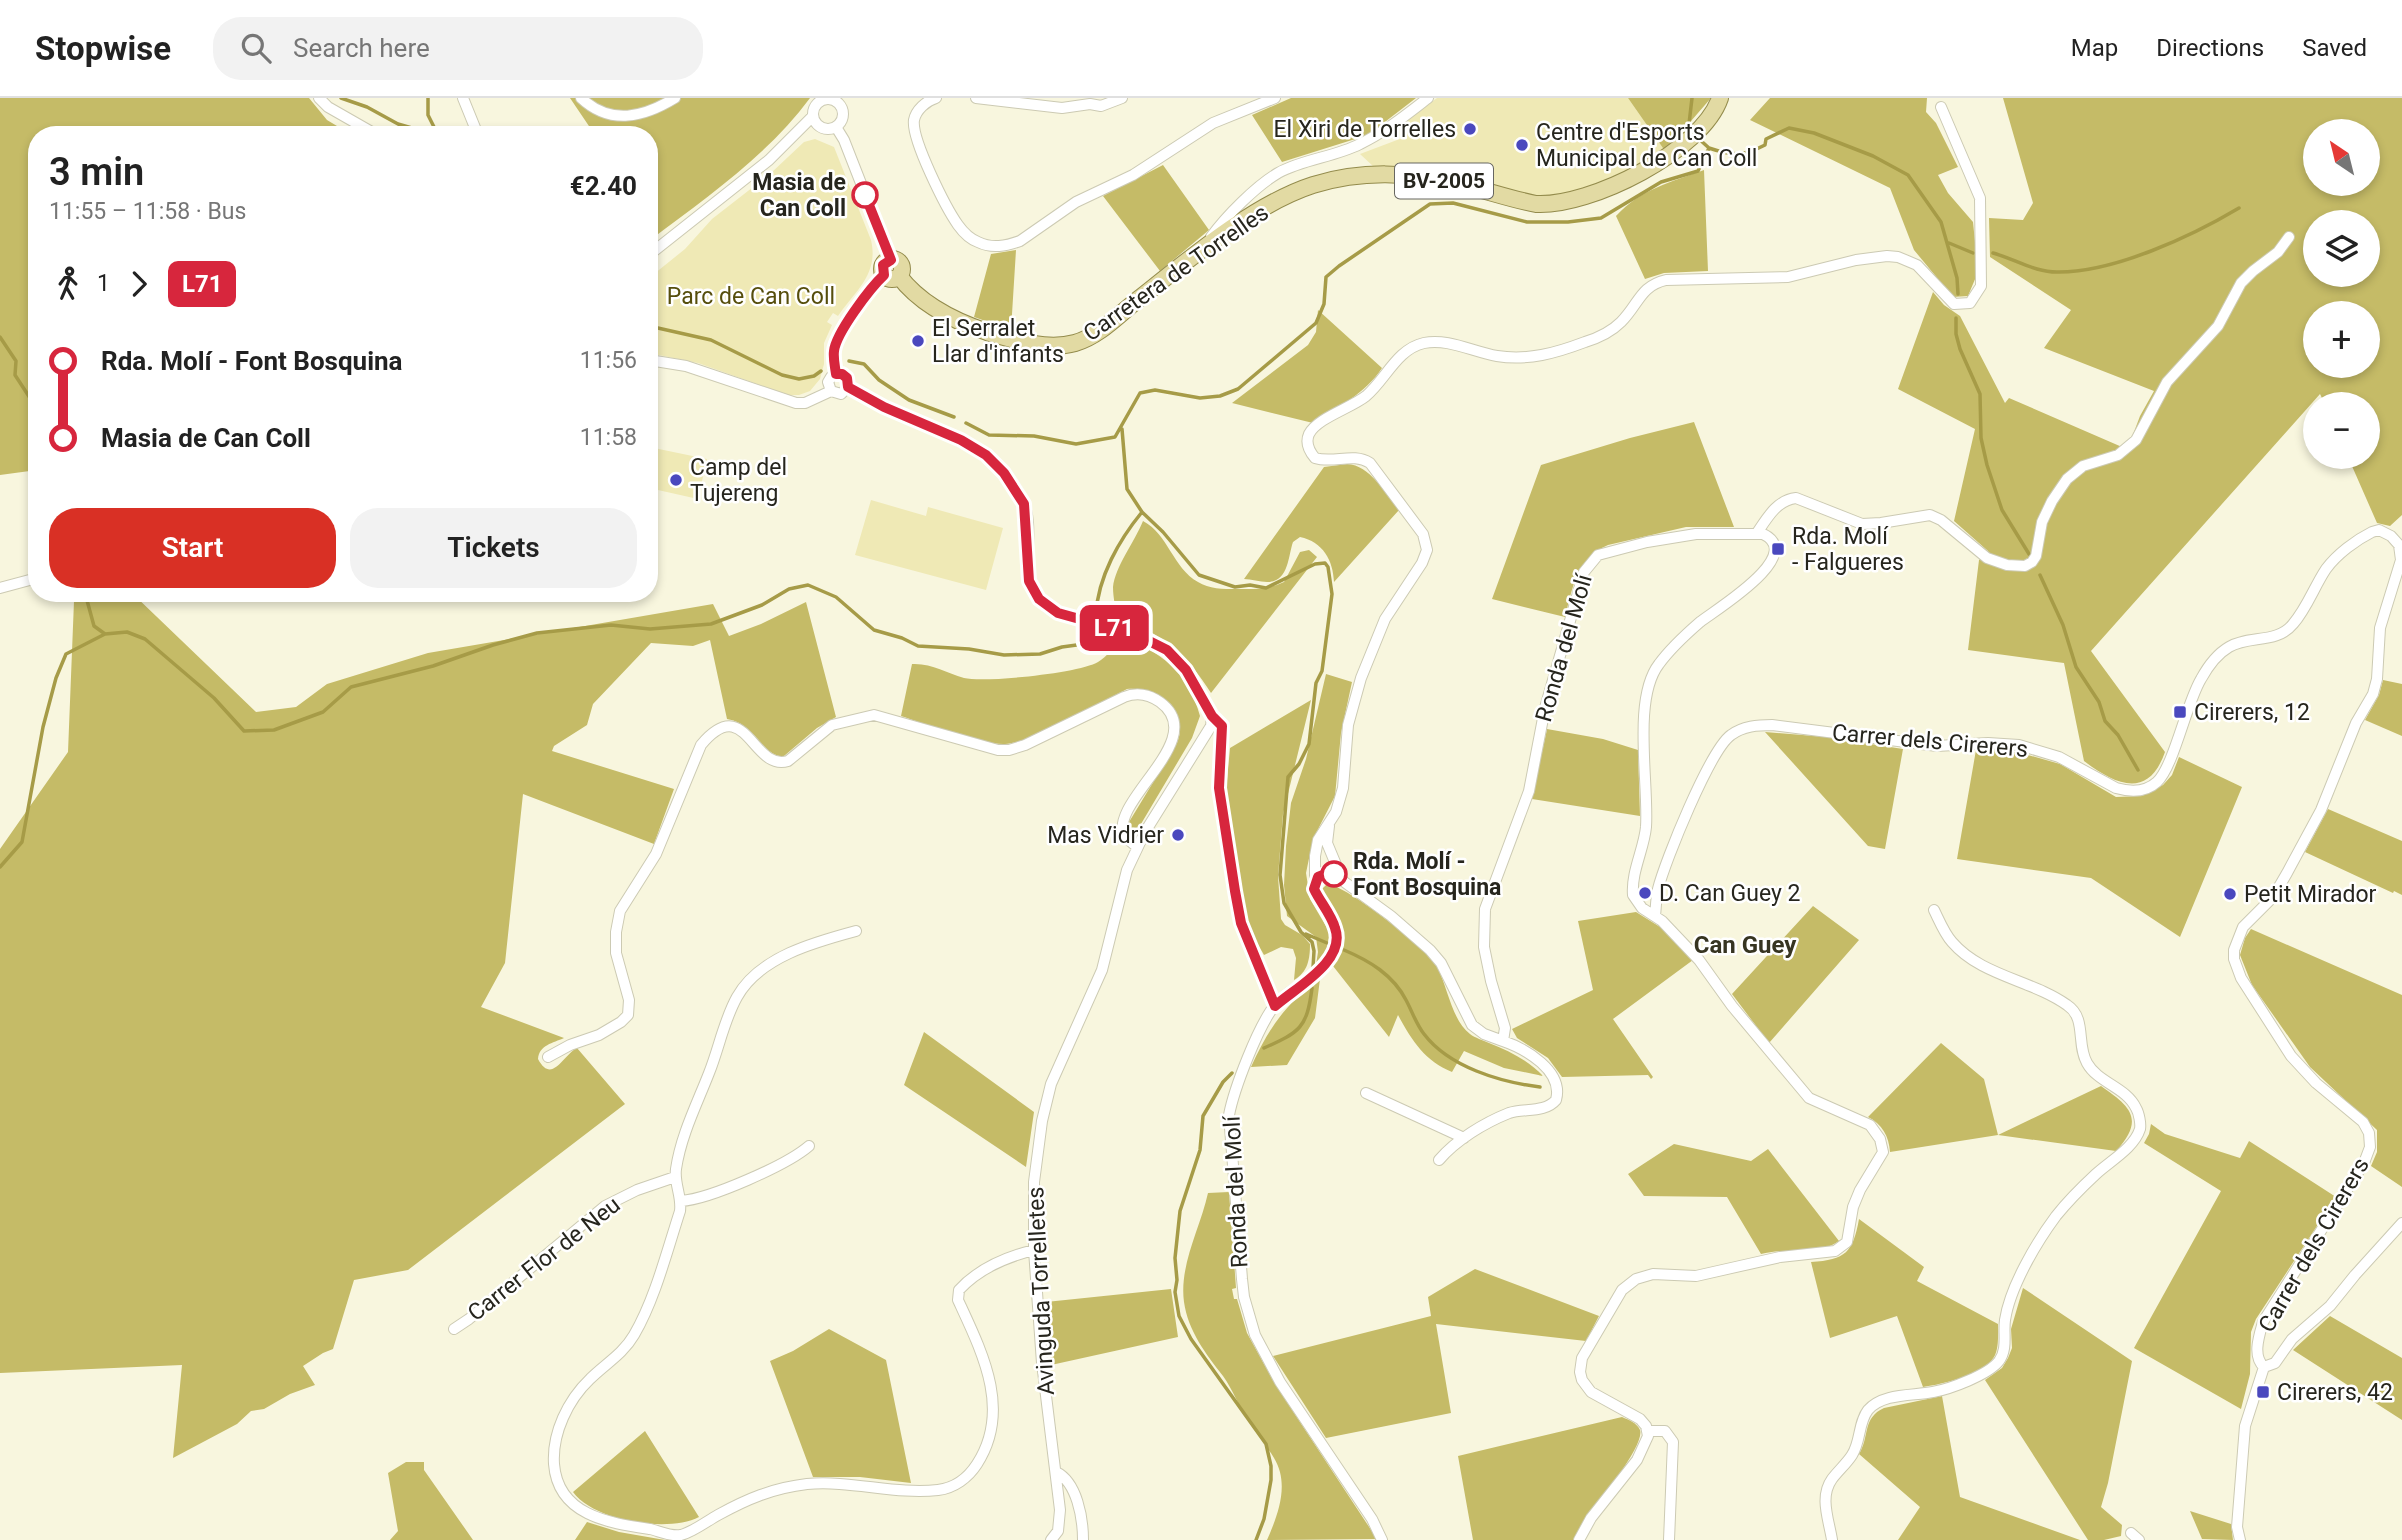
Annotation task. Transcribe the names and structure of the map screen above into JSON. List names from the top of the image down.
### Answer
{
  "streets": {
    "main road": ["BV-2005", "Carretera de Torrelles"],
    "street": [
      "Ronda del Molí",
      "Carrer dels Cirerers",
      "Carrer Flor de Neu",
      "Avinguda Torrelletes"
    ]
  },
  "crossings": [
    ["BV-2005", "Carretera de Torrelles"]
  ],
  "districts": ["Can Guey"],
  "parks": ["Parc de Can Coll"],
  "places": {
    "other": [
      "El Xiri de Torrelles",
      "Centre d'Esports Municipal de Can Coll",
      "Masia de Can Coll",
      "El Serralet Llar d'infants",
      "Camp del Tujereng",
      "Mas Vidrier",
      "Rda. Molí - Font Bosquina",
      "D. Can Guey 2",
      "Petit Mirador"
    ],
    "transit": ["Rda. Molí - Falgueres", "Cirerers, 12", "Cirerers, 42"]
  },
  "lines": ["bus line L71"],
  "north": "top left",
  "page": {
    "header": "Stopwise",
    "search": "Search here",
    "nav": ["Map", "Directions", "Saved"],
    "on_map": "L71",
    "map_buttons": ["+", "−"],
    "heading": ["3 min", "11:55 – 11:58 · Bus", "€2.40"],
    "legs": ["1", "L71"],
    "list": [
      {
        "name": "Rda. Molí - Font Bosquina",
        "value": "11:56"
      },
      {
        "name": "Masia de Can Coll",
        "value": "11:58"
      }
    ],
    "buttons": ["Start", "Tickets"]
  }
}
